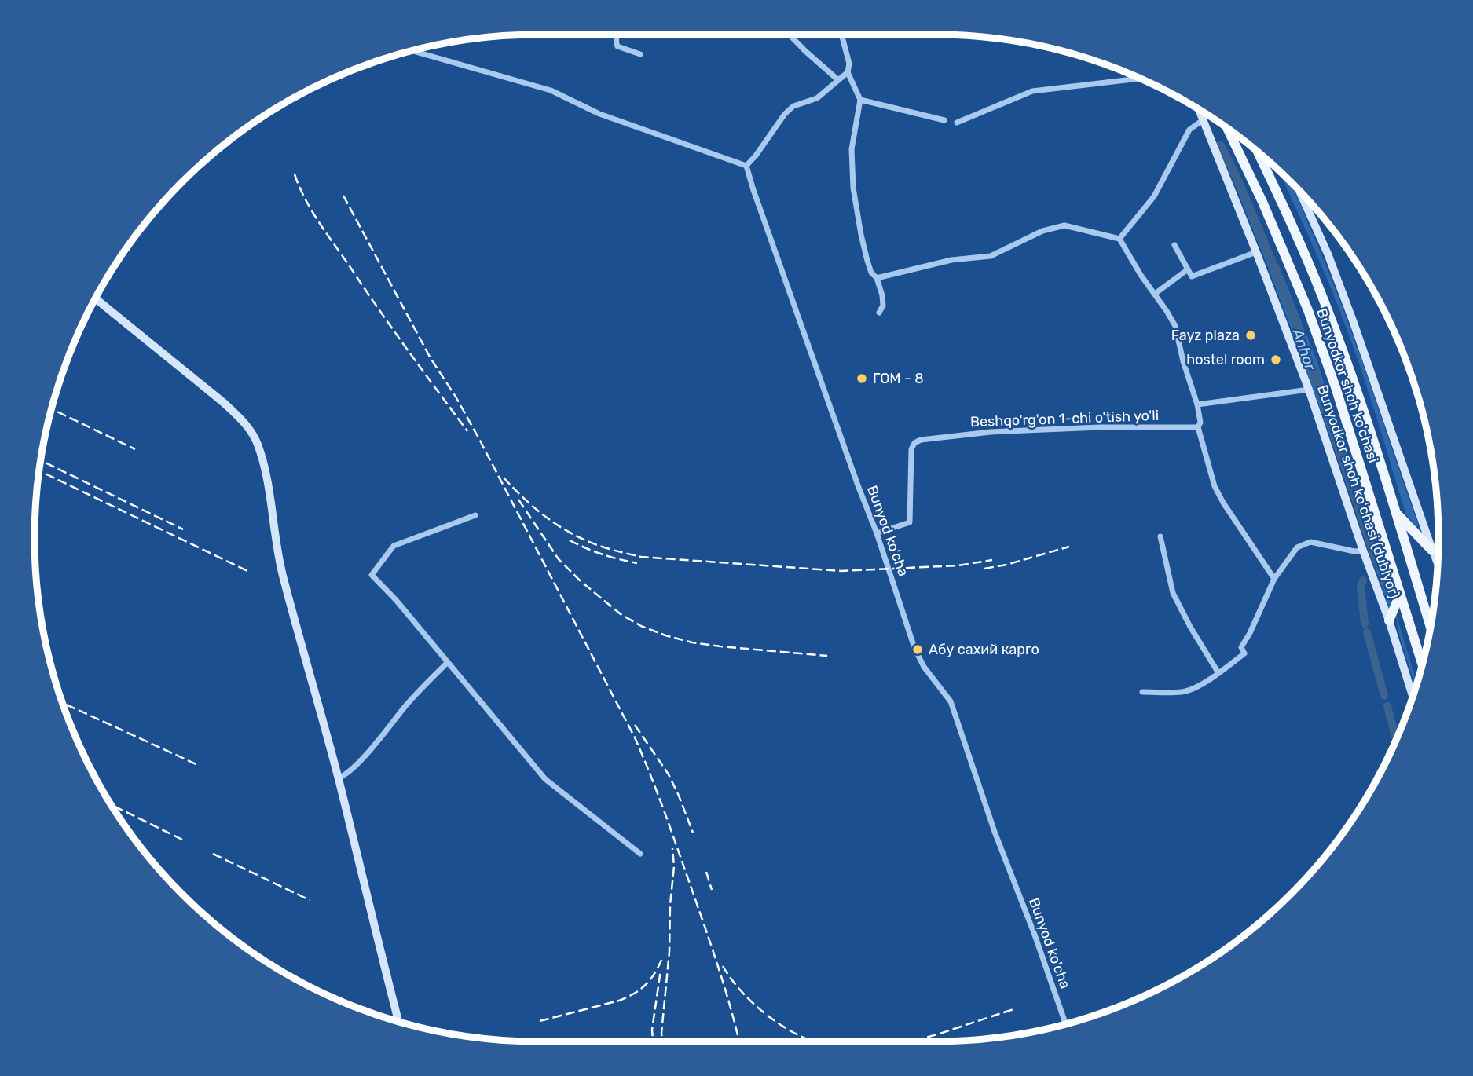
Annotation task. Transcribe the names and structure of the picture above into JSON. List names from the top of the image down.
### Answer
{
  "streets": {
    "main road": ["Bunyodkor shoh ko'chasi"],
    "street": ["Beshqo'rg'on 1-chi o'tish yo'li", "Bunyodkor shoh koʻchasi (dublyor)", "Bunyod ko'cha"]
  },
  "crossings": [
    ["Beshqo'rg'on 1-chi o'tish yo'li", "Bunyod ko'cha"]
  ],
  "water": ["Anhor"],
  "places": [
    "Fayz plaza",
    "hostel room",
    "ГОМ - 8",
    "Абу сахий карго"
  ]
}
